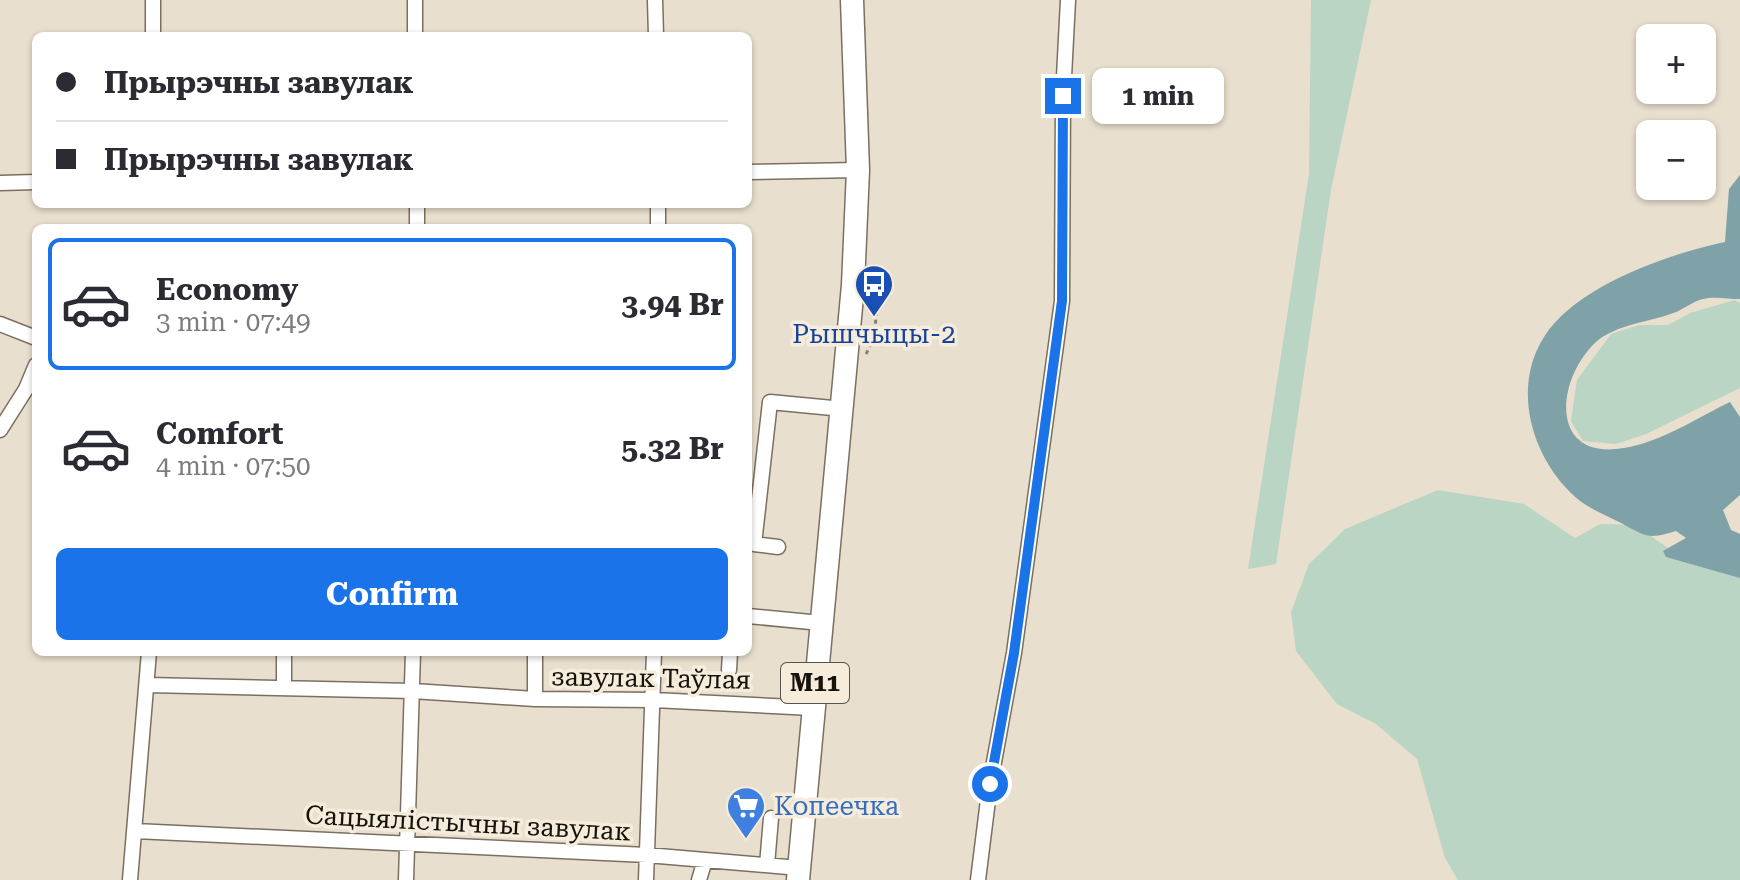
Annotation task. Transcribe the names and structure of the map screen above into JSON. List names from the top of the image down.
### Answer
{
  "streets": {
    "highway": ["М11"],
    "street": ["завулак Таўлая", "Сацыялістычны завулак"]
  },
  "crossings": [
    ["завулак Таўлая", "М11"],
    ["М11", "Сацыялістычны завулак"]
  ],
  "places": {
    "bus stop": ["Рышчыцы-2"],
    "supermarket": ["Копеечка"]
  },
  "page": {
    "map_buttons": ["+", "−"],
    "banner": ["Прырэчны завулак", "Прырэчны завулак"],
    "bubble": "1 min",
    "list": [
      {
        "name": "Economy",
        "note": "3 min · 07:49",
        "value": "3.94 Br"
      },
      {
        "name": "Comfort",
        "note": "4 min · 07:50",
        "value": "5.32 Br"
      }
    ],
    "buttons": "Confirm"
  }
}
